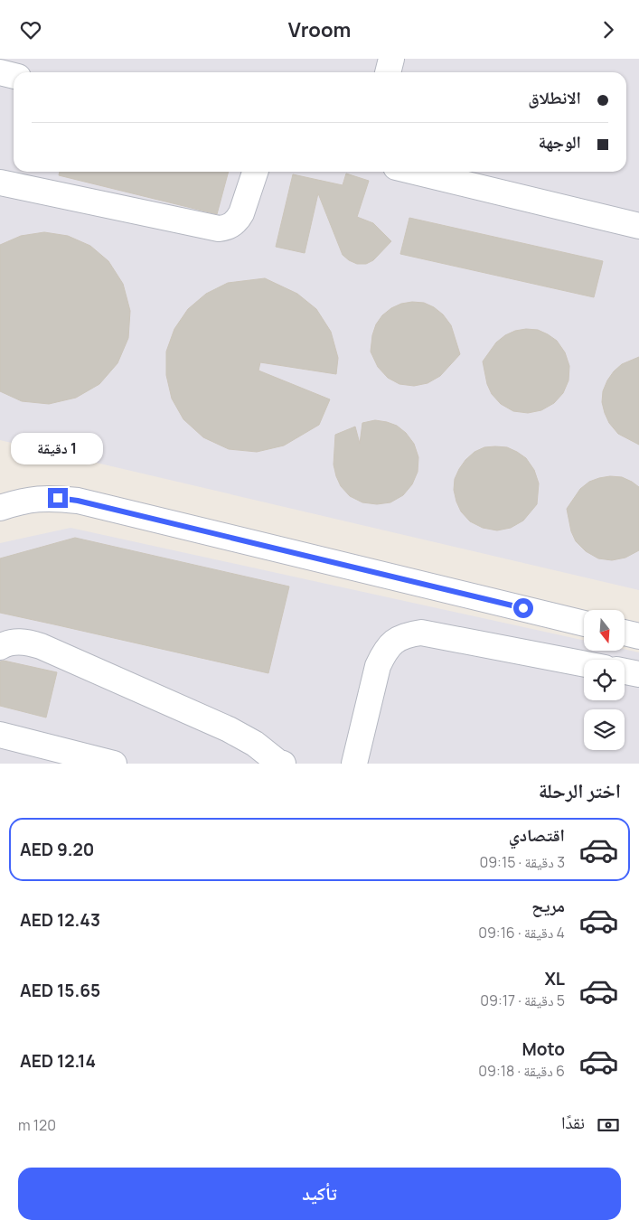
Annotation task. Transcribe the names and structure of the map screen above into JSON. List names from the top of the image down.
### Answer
{
  "north": "bottom",
  "page": {
    "header": "Vroom",
    "banner": ["الانطلاق", "الوجهة"],
    "bubble": "1 دقيقة",
    "heading": "اختر الرحلة",
    "list": [
      {
        "name": "اقتصادي",
        "note": "3 دقيقة · 09:15",
        "value": "AED 9.20"
      },
      {
        "name": "مريح",
        "note": "4 دقيقة · 09:16",
        "value": "AED 12.43"
      },
      {
        "name": "XL",
        "note": "5 دقيقة · 09:17",
        "value": "AED 15.65"
      },
      {
        "name": "Moto",
        "note": "6 دقيقة · 09:18",
        "value": "AED 12.14"
      }
    ],
    "pay": ["نقدًا", "120 m"],
    "buttons": "تأكيد"
  }
}
